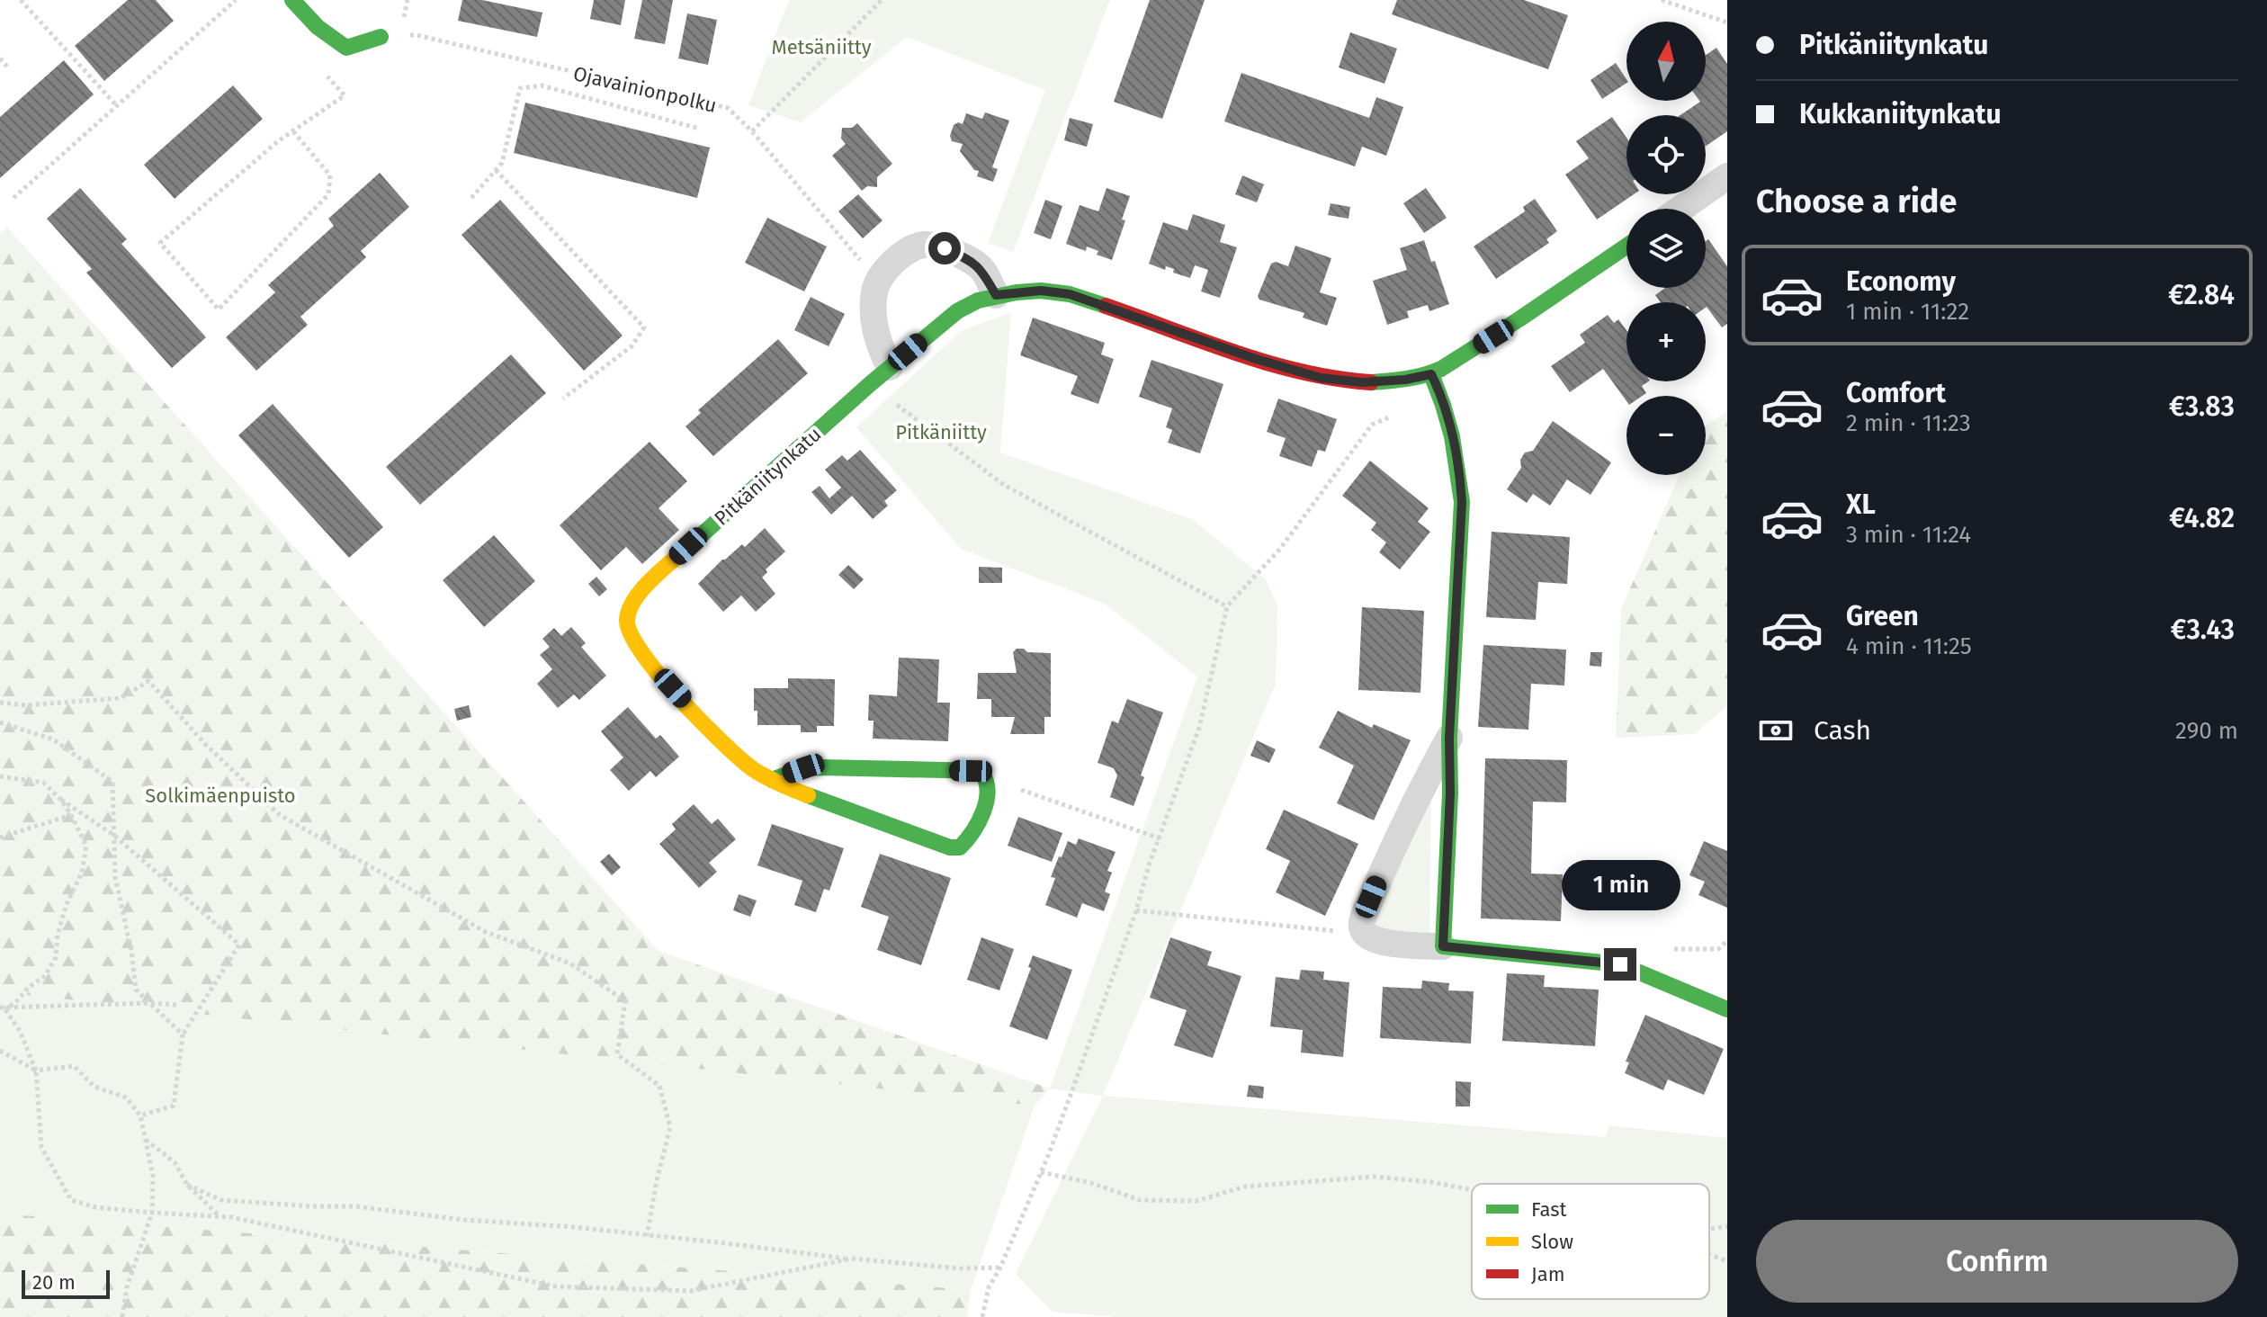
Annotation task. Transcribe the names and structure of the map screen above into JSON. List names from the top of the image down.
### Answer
{
  "streets": {
    "street": ["Pitkäniitynkatu"],
    "path": ["Ojavainionpolku"]
  },
  "parks": ["Metsäniitty", "Pitkäniitty", "Solkimäenpuisto"],
  "legend": ["Fast", "Slow", "Jam"],
  "scale_bar": "20 m",
  "north": "top",
  "page": {
    "banner": ["Pitkäniitynkatu", "Kukkaniitynkatu"],
    "map_buttons": ["+", "−"],
    "heading": "Choose a ride",
    "list": [
      {
        "name": "Economy",
        "note": "1 min · 11:22",
        "value": "€2.84"
      },
      {
        "name": "Comfort",
        "note": "2 min · 11:23",
        "value": "€3.83"
      },
      {
        "name": "XL",
        "note": "3 min · 11:24",
        "value": "€4.82"
      },
      {
        "name": "Green",
        "note": "4 min · 11:25",
        "value": "€3.43"
      }
    ],
    "pay": ["Cash", "290 m"],
    "bubble": "1 min",
    "buttons": "Confirm",
    "scale": "20 m"
  }
}
